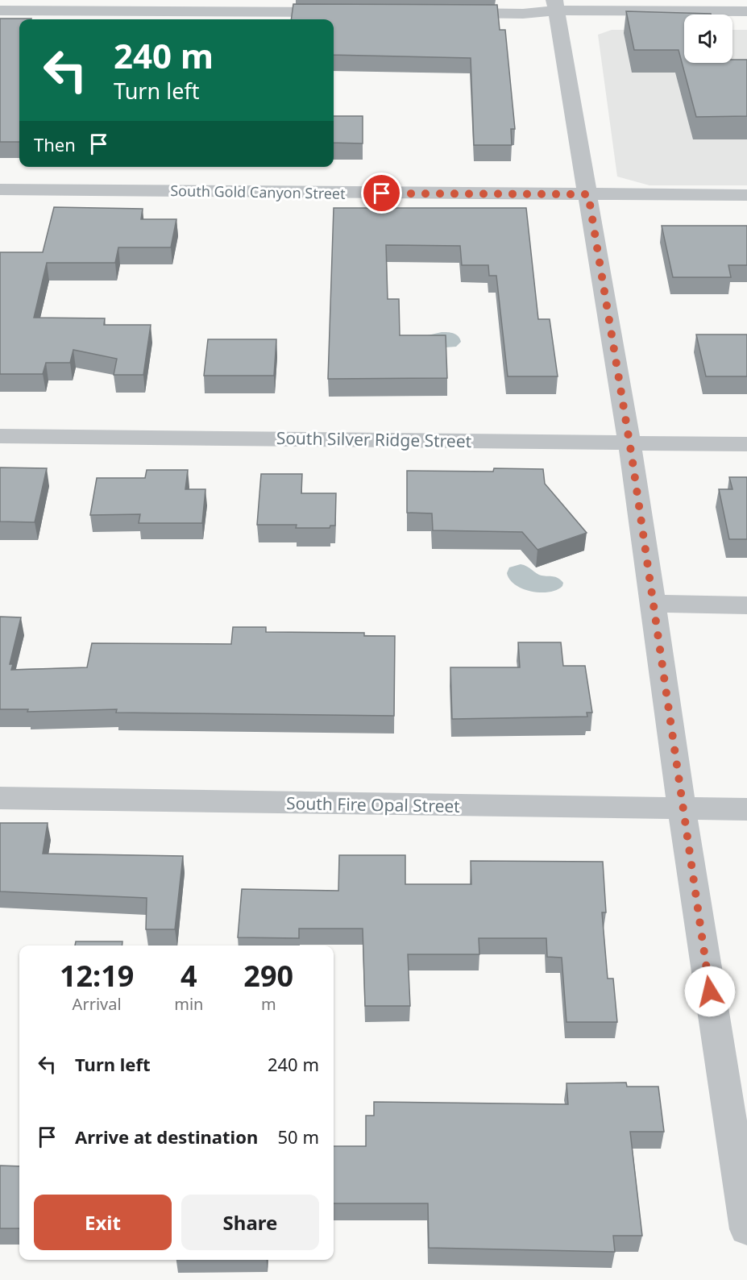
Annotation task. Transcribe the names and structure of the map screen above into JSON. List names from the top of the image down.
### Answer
{
  "streets": {
    "street": ["South Gold Canyon Street", "South Silver Ridge Street", "South Fire Opal Street"]
  },
  "page": {
    "turn": ["240 m", "Turn left"],
    "then": "Then",
    "eta": [
      "12:19",
      "Arrival",
      "4",
      "min",
      "290",
      "m"
    ],
    "list": [
      {
        "name": "Turn left",
        "value": "240 m"
      },
      {
        "name": "Arrive at destination",
        "value": "50 m"
      }
    ],
    "buttons": ["Exit", "Share"]
  }
}
